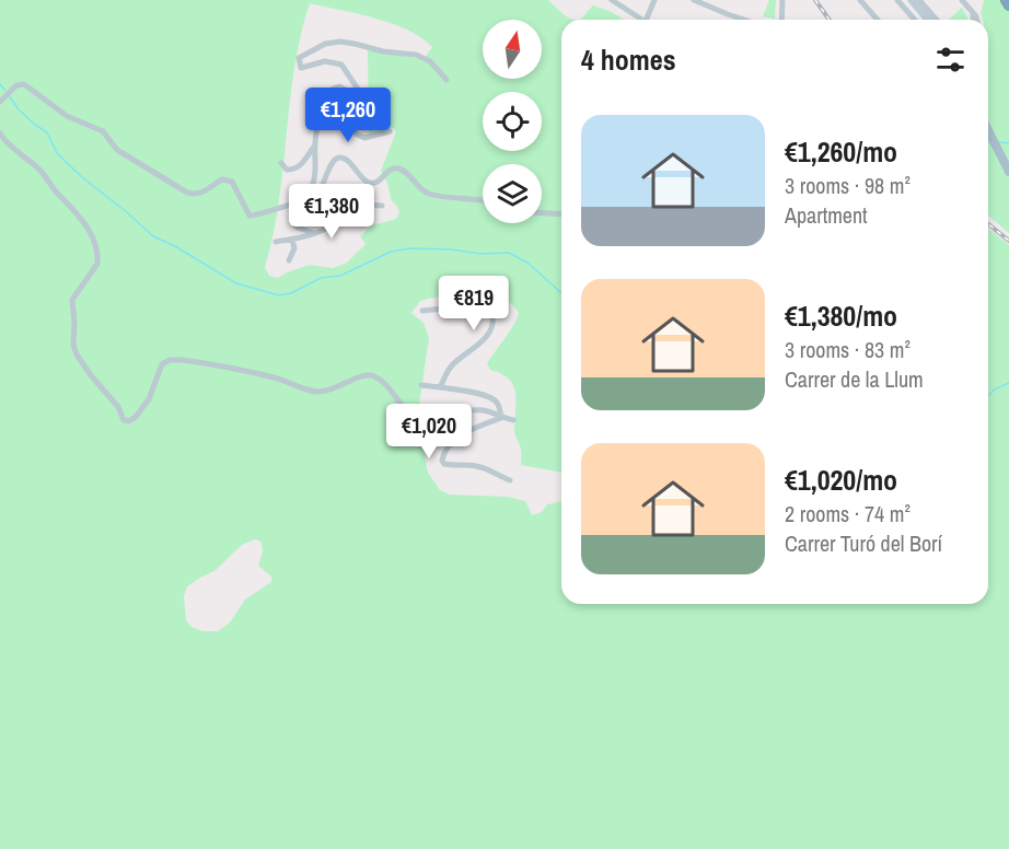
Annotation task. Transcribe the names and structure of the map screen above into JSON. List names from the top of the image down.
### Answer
{
  "north": "top",
  "page": {
    "heading": "4 homes",
    "price": [
      "€1,260",
      "€1,380",
      "€819",
      "€1,020"
    ],
    "list": [
      {
        "name": "€1,260/mo",
        "note": "3 rooms · 98 m² · Apartment"
      },
      {
        "name": "€1,380/mo",
        "note": "3 rooms · 83 m² · Carrer de la Llum"
      },
      {
        "name": "€1,020/mo",
        "note": "2 rooms · 74 m² · Carrer Turó del Borí"
      }
    ]
  }
}
